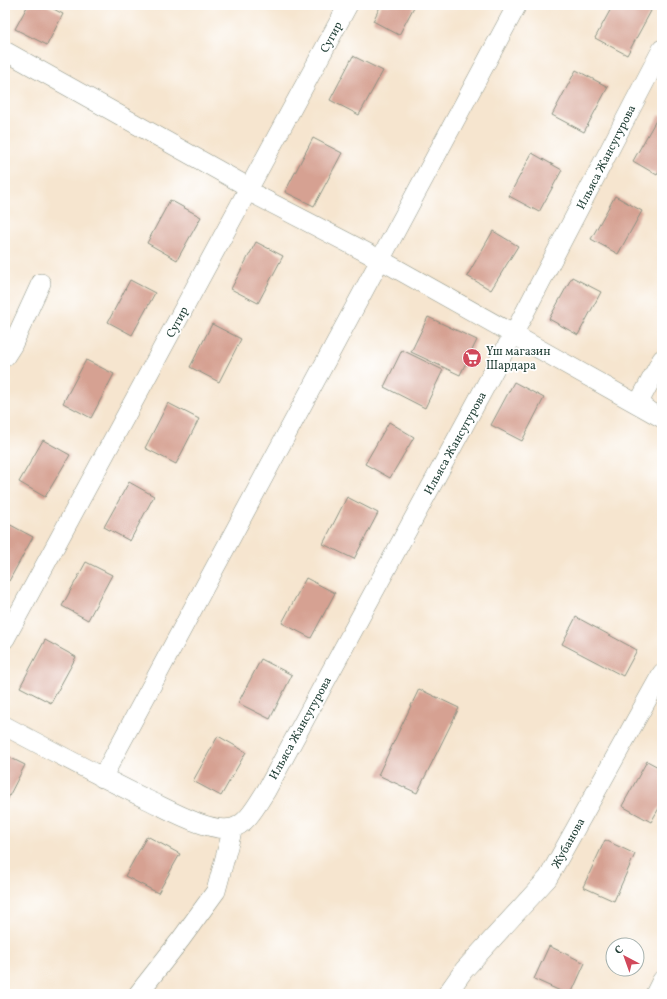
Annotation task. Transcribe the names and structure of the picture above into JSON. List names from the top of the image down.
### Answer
{
  "streets": {
    "street": ["Сугир", "Ильяса Жансугурова", "Жубанова"]
  },
  "places": {
    "supermarket": ["Үш магазин Шардара"]
  },
  "north": "top left"
}
